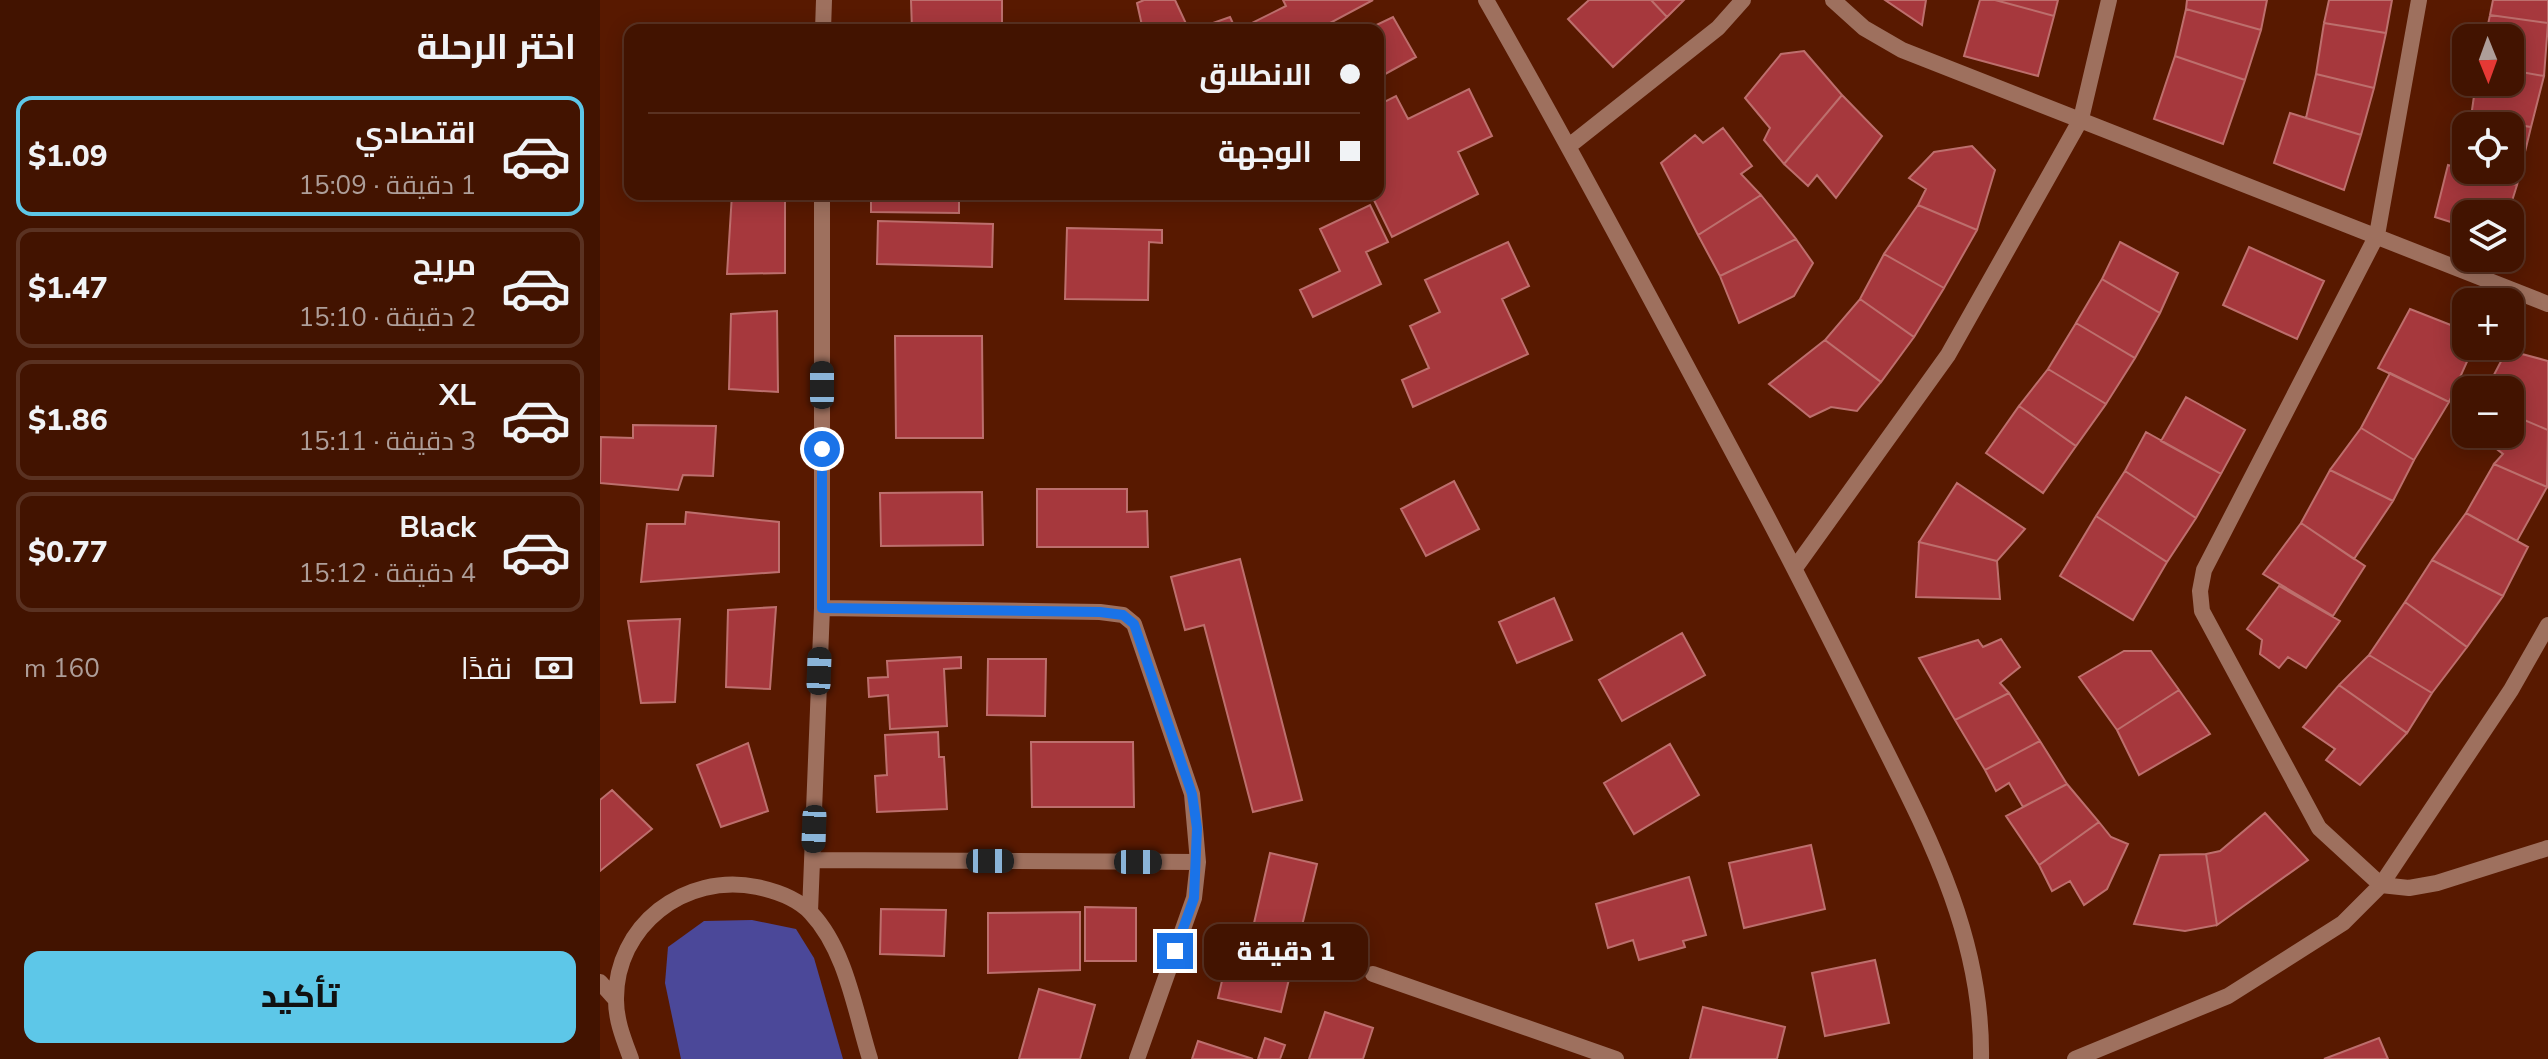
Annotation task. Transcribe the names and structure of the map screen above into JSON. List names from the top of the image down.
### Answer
{
  "north": "bottom",
  "page": {
    "heading": "اختر الرحلة",
    "map_buttons": ["+", "−"],
    "banner": ["الانطلاق", "الوجهة"],
    "list": [
      {
        "name": "اقتصادي",
        "note": "1 دقيقة · 15:09",
        "value": "$1.09"
      },
      {
        "name": "مريح",
        "note": "2 دقيقة · 15:10",
        "value": "$1.47"
      },
      {
        "name": "XL",
        "note": "3 دقيقة · 15:11",
        "value": "$1.86"
      },
      {
        "name": "Black",
        "note": "4 دقيقة · 15:12",
        "value": "$0.77"
      }
    ],
    "pay": ["نقدًا", "160 m"],
    "bubble": "1 دقيقة",
    "buttons": "تأكيد"
  }
}
